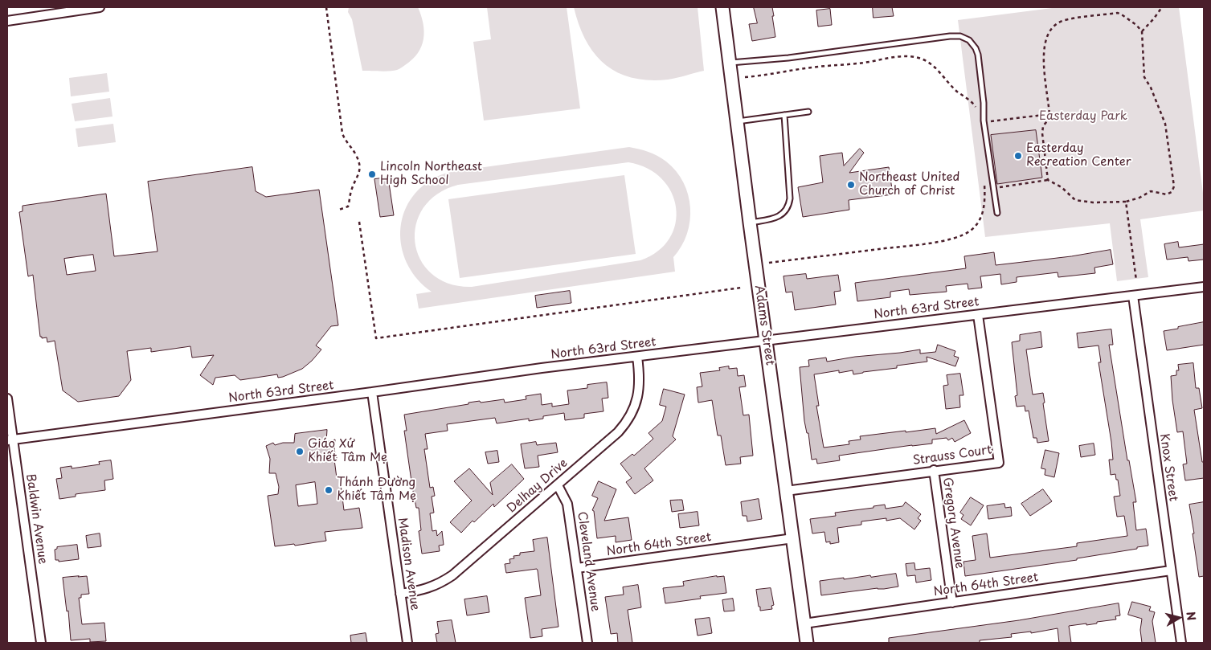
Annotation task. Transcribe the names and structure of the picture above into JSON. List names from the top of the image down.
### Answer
{
  "streets": {
    "main road": ["Adams Street"],
    "street": [
      "North 63rd Street",
      "Strauss Court",
      "Knox Street",
      "Delhay Drive",
      "Baldwin Avenue",
      "Gregory Avenue",
      "North 64th Street",
      "Cleveland Avenue",
      "Madison Avenue"
    ]
  },
  "crossings": [
    ["North 63rd Street", "Adams Street"],
    ["North 63rd Street", "Strauss Court"],
    ["North 63rd Street", "Knox Street"],
    ["North 63rd Street", "Delhay Drive"],
    ["North 63rd Street", "Baldwin Avenue"],
    ["North 63rd Street", "Madison Avenue"],
    ["Adams Street", "Strauss Court"],
    ["Adams Street", "North 64th Street"],
    ["Strauss Court", "Gregory Avenue"],
    ["Knox Street", "North 64th Street"],
    ["Delhay Drive", "Cleveland Avenue"],
    ["Delhay Drive", "Madison Avenue"],
    ["Gregory Avenue", "North 64th Street"],
    ["North 64th Street", "Cleveland Avenue"]
  ],
  "parks": ["Easterday Park"],
  "places": [
    "Easterday Recreation Center",
    "Lincoln Northeast High School",
    "Northeast United Church of Christ",
    "Giáo Xứ Khiết Tâm Mẹ",
    "Thánh Đường Khiết Tâm Mẹ"
  ],
  "north": "right"
}
